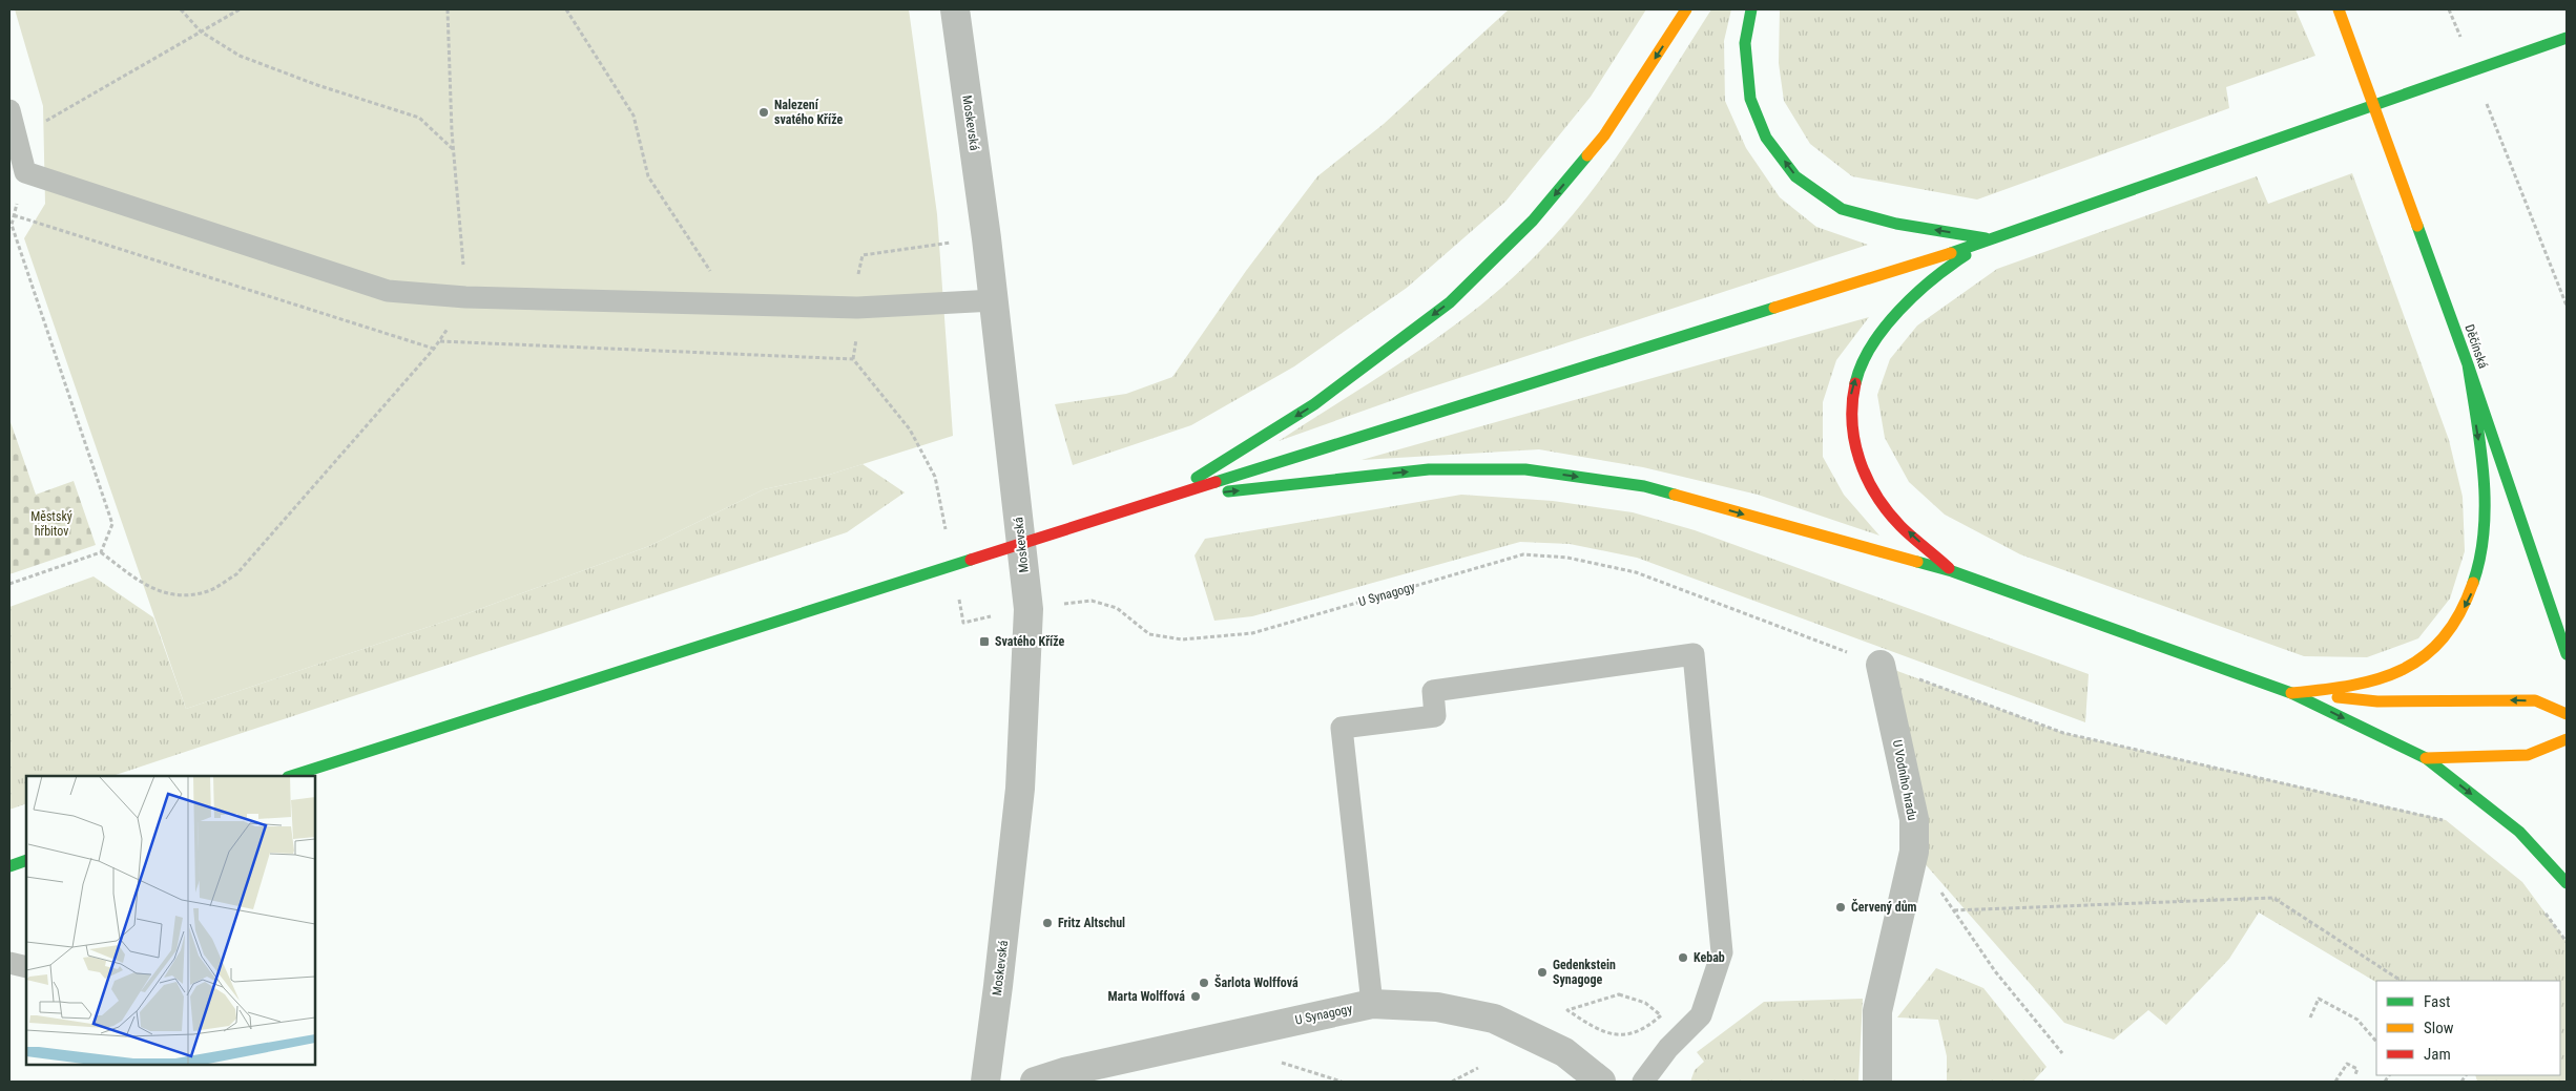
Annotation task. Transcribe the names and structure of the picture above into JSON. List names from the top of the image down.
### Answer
{
  "streets": {
    "main road": ["Děčínská"],
    "street": ["Moskevská", "U Synagogy", "U Vodního hradu"]
  },
  "crossings": [
    ["Moskevská", "U Synagogy"],
    ["U Synagogy", "U Vodního hradu"]
  ],
  "parks": ["Městský hřbitov"],
  "places": {
    "other": [
      "Nalezení svatého Kříže",
      "Červený dům",
      "Fritz Altschul",
      "Kebab",
      "Gedenkstein Synagoge",
      "Šarlota Wolffová",
      "Marta Wolffová"
    ],
    "transit": ["Svatého Kříže"]
  },
  "legend": ["Fast", "Slow", "Jam"]
}
